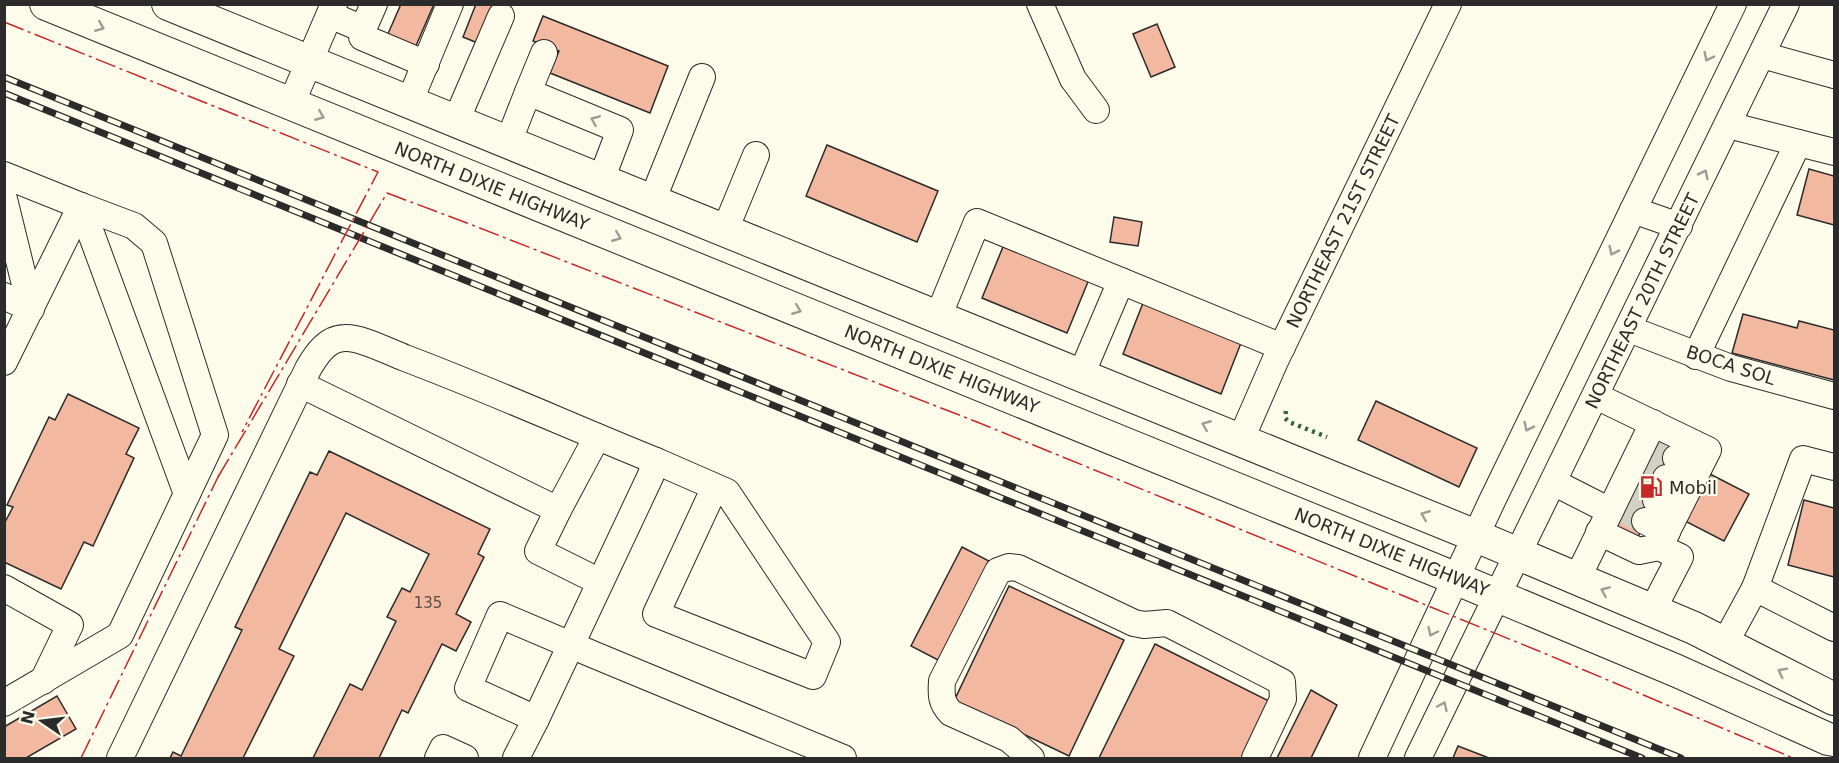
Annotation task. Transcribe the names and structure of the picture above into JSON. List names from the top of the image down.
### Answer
{
  "streets": {
    "main road": ["NORTH DIXIE HIGHWAY"],
    "street": ["NORTHEAST 21ST STREET", "NORTHEAST 20TH STREET", "BOCA SOL"]
  },
  "crossings": [
    ["NORTH DIXIE HIGHWAY", "NORTHEAST 20TH STREET"],
    ["NORTHEAST 20TH STREET", "BOCA SOL"]
  ],
  "places": {
    "fuel station": ["Mobil"]
  },
  "house_numbers": ["135"],
  "north": "left"
}
